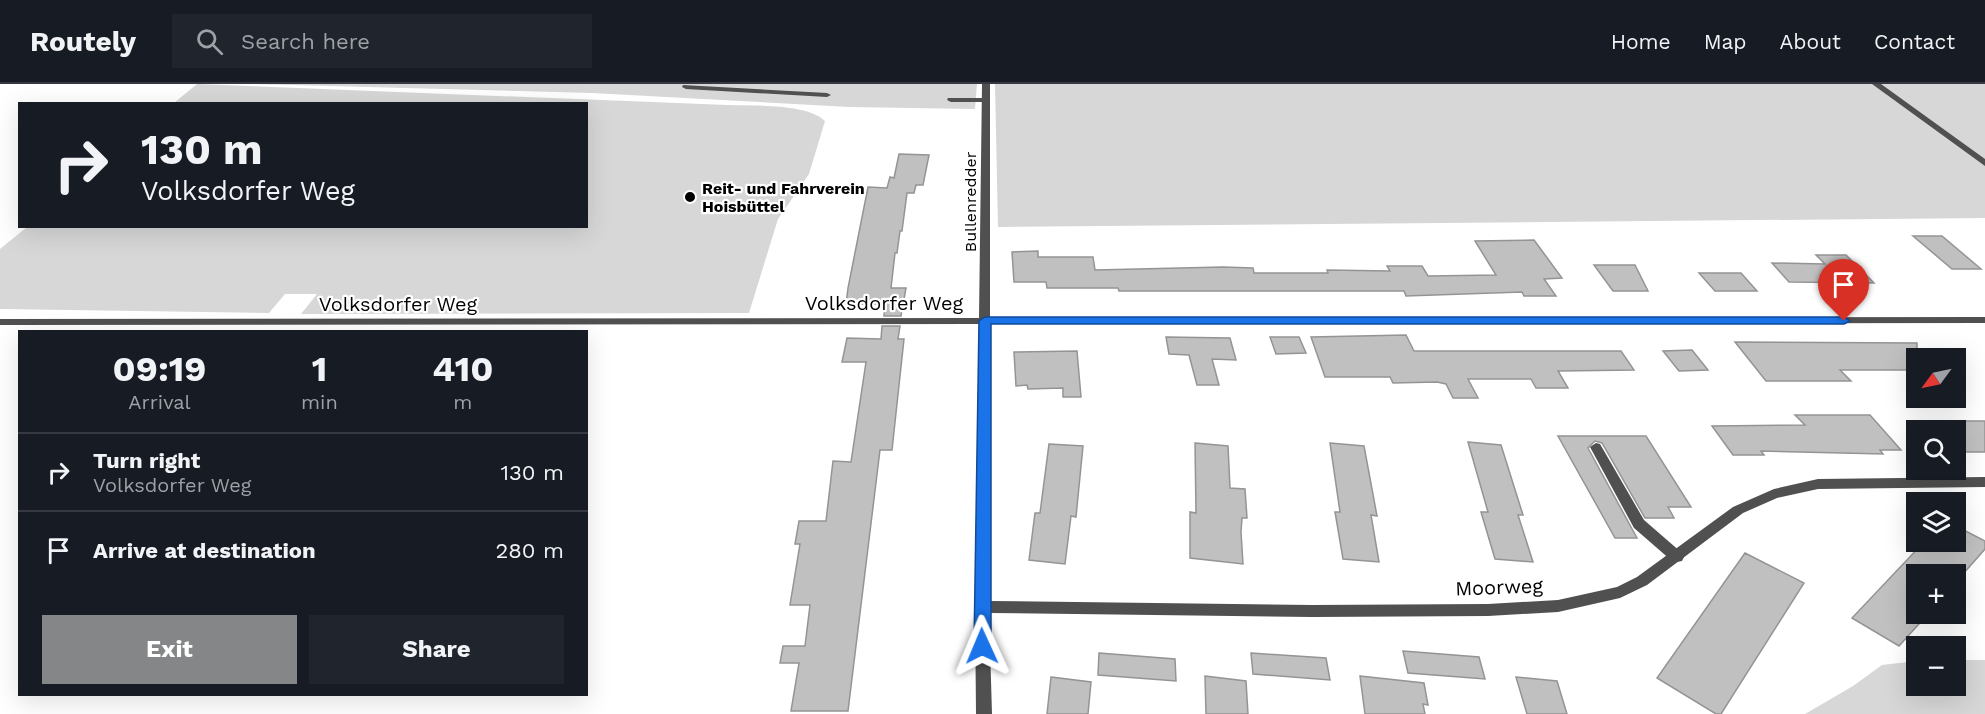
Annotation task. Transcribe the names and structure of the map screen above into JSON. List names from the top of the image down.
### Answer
{
  "streets": {
    "street": ["Bullenredder", "Volksdorfer Weg", "Moorweg"]
  },
  "crossings": [
    ["Bullenredder", "Volksdorfer Weg"],
    ["Bullenredder", "Moorweg"]
  ],
  "places": ["Reit- und Fahrverein Hoisbüttel"],
  "north": "bottom left",
  "page": {
    "header": "Routely",
    "search": "Search here",
    "nav": [
      "Home",
      "Map",
      "About",
      "Contact"
    ],
    "turn": ["130 m", "Volksdorfer Weg"],
    "eta": [
      "09:19",
      "Arrival",
      "1",
      "min",
      "410",
      "m"
    ],
    "map_buttons": ["+", "−"],
    "list": [
      {
        "name": "Turn right",
        "note": "Volksdorfer Weg",
        "value": "130 m"
      },
      {
        "name": "Arrive at destination",
        "value": "280 m"
      }
    ],
    "buttons": ["Exit", "Share"]
  }
}
